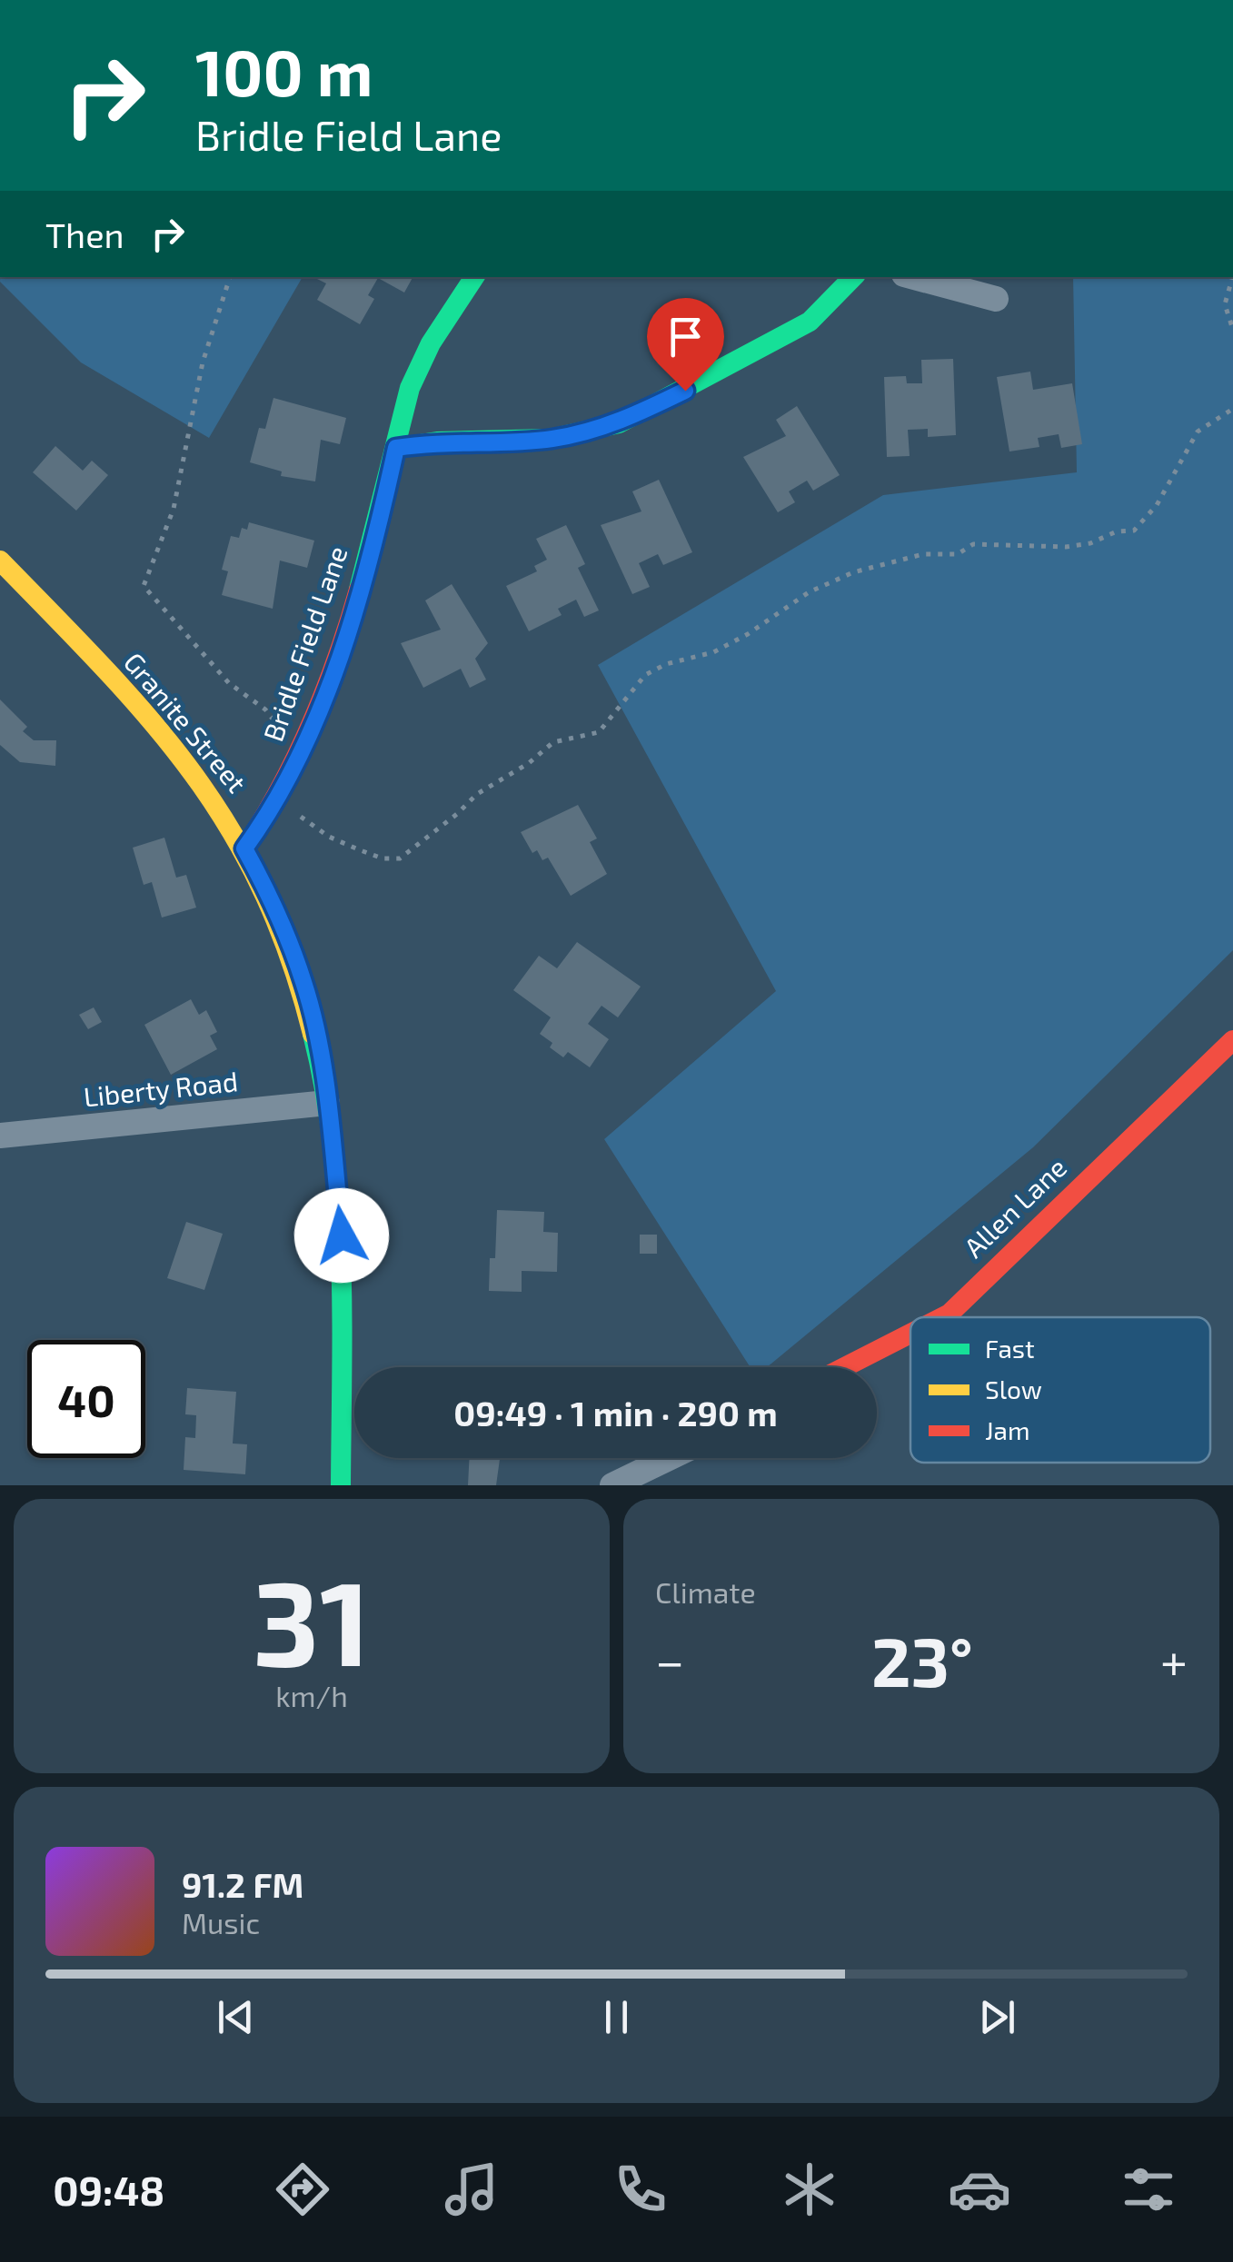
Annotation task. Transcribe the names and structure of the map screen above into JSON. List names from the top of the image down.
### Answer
{
  "streets": {
    "street": [
      "Bridle Field Lane",
      "Granite Street",
      "Liberty Road",
      "Allen Lane"
    ]
  },
  "crossings": [
    ["Bridle Field Lane", "Granite Street"],
    ["Granite Street", "Liberty Road"]
  ],
  "legend": ["Fast", "Slow", "Jam"],
  "page": {
    "turn": ["100 m", "Bridle Field Lane"],
    "then": "Then",
    "limit": "40",
    "trip": "09:49 · 1 min · 290 m",
    "tile": [
      ["31", "km/h"],
      "Climate"
    ],
    "heat": ["−", "23°", "+"],
    "song": ["91.2 FM", "Music"],
    "tabs": "09:48"
  }
}
